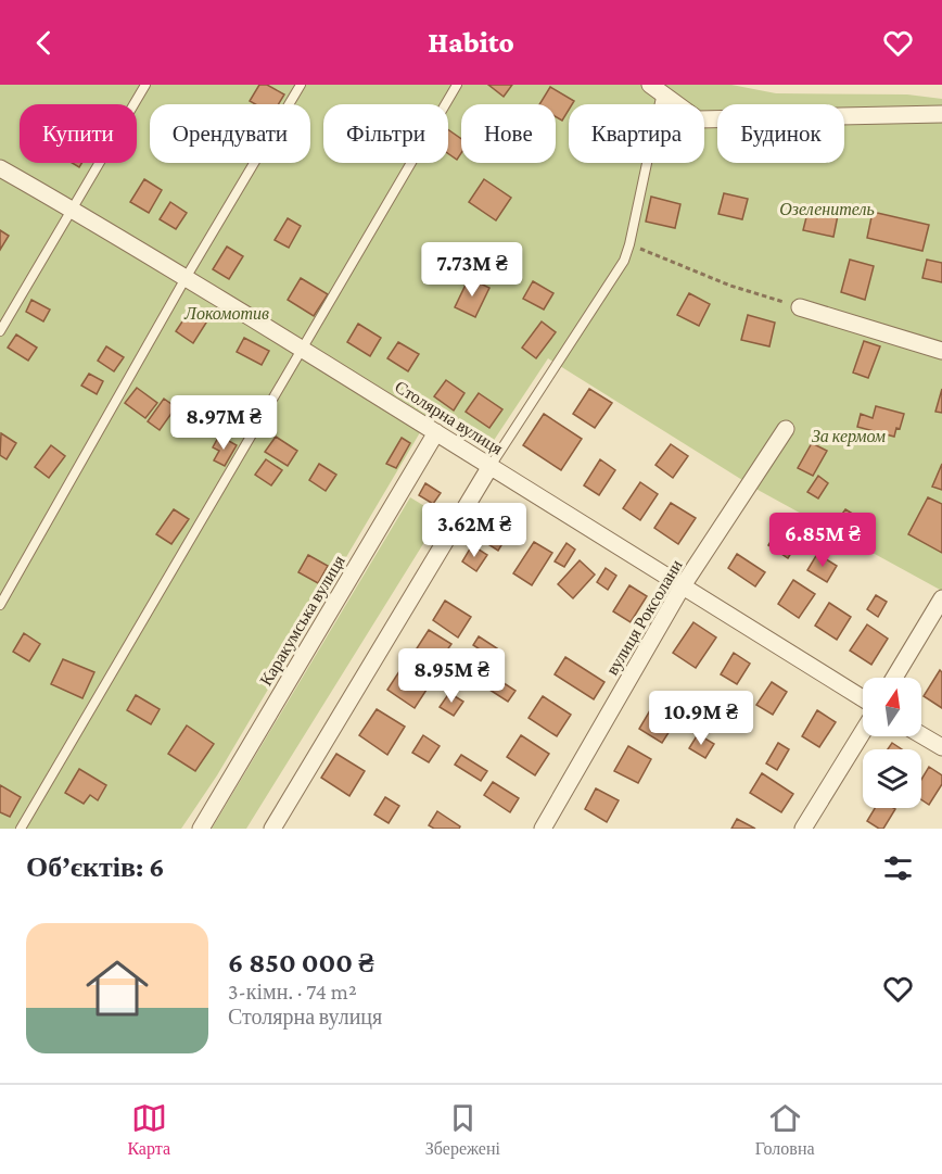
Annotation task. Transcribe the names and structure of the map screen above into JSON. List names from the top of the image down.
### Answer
{
  "streets": {
    "street": ["Столярна вулиця", "вулиця Роксолани", "Каракумська вулиця"]
  },
  "crossings": [
    ["Столярна вулиця", "вулиця Роксолани"],
    ["Столярна вулиця", "Каракумська вулиця"]
  ],
  "parks": ["Озеленитель", "Локомотив", "За кермом"],
  "north": "top",
  "page": {
    "header": "Habito",
    "chip": [
      "Купити",
      "Орендувати",
      "Фільтри",
      "Нове",
      "Квартира",
      "Будинок"
    ],
    "price": [
      "7.73M ₴",
      "8.97M ₴",
      "3.62M ₴",
      "6.85M ₴",
      "8.95M ₴",
      "10.9M ₴"
    ],
    "heading": "Об’єктів: 6",
    "list": [
      {
        "name": "6 850 000 ₴",
        "note": "3-кімн. · 74 m² · Столярна вулиця"
      }
    ],
    "tabs": ["Карта", "Збережені", "Головна"]
  }
}
